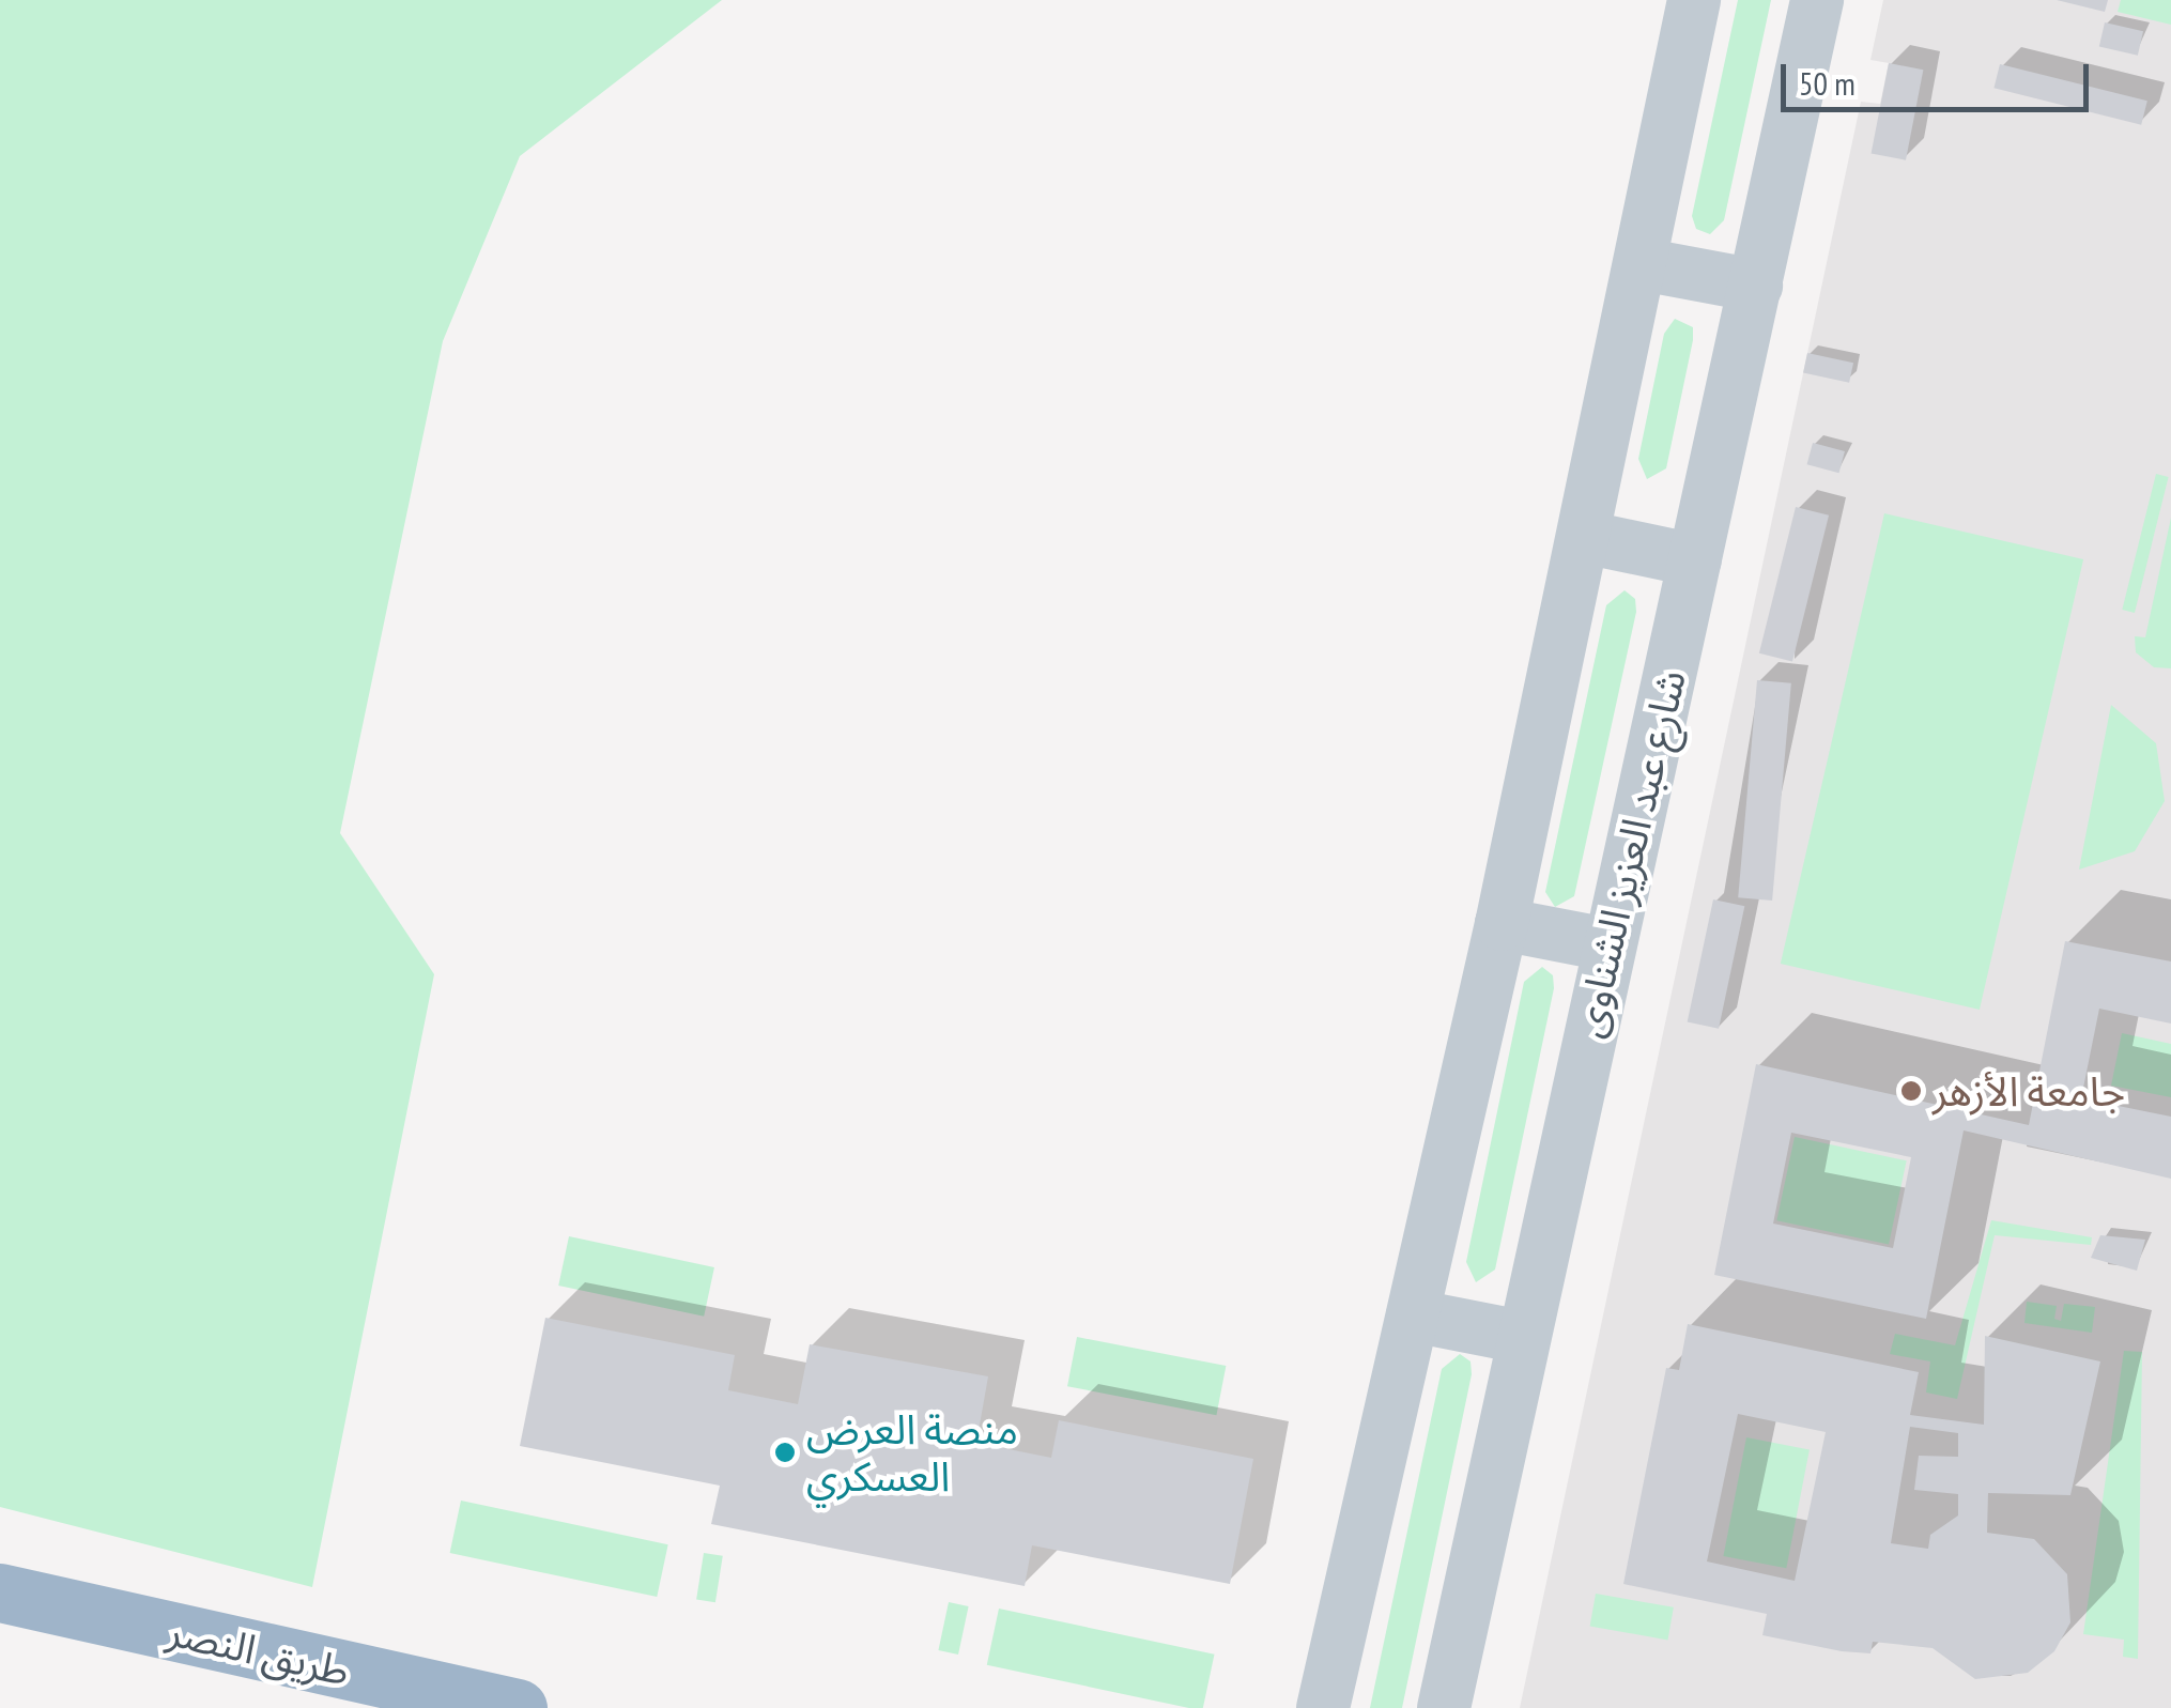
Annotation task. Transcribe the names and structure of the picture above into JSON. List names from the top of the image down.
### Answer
{
  "streets": {
    "highway": ["طريق النصر"],
    "street": ["شارع عبد العزيز الشناوى"]
  },
  "places": ["جامعة الأزهر", "منصة العرض العسكري"],
  "scale_bar": "50 m"
}
